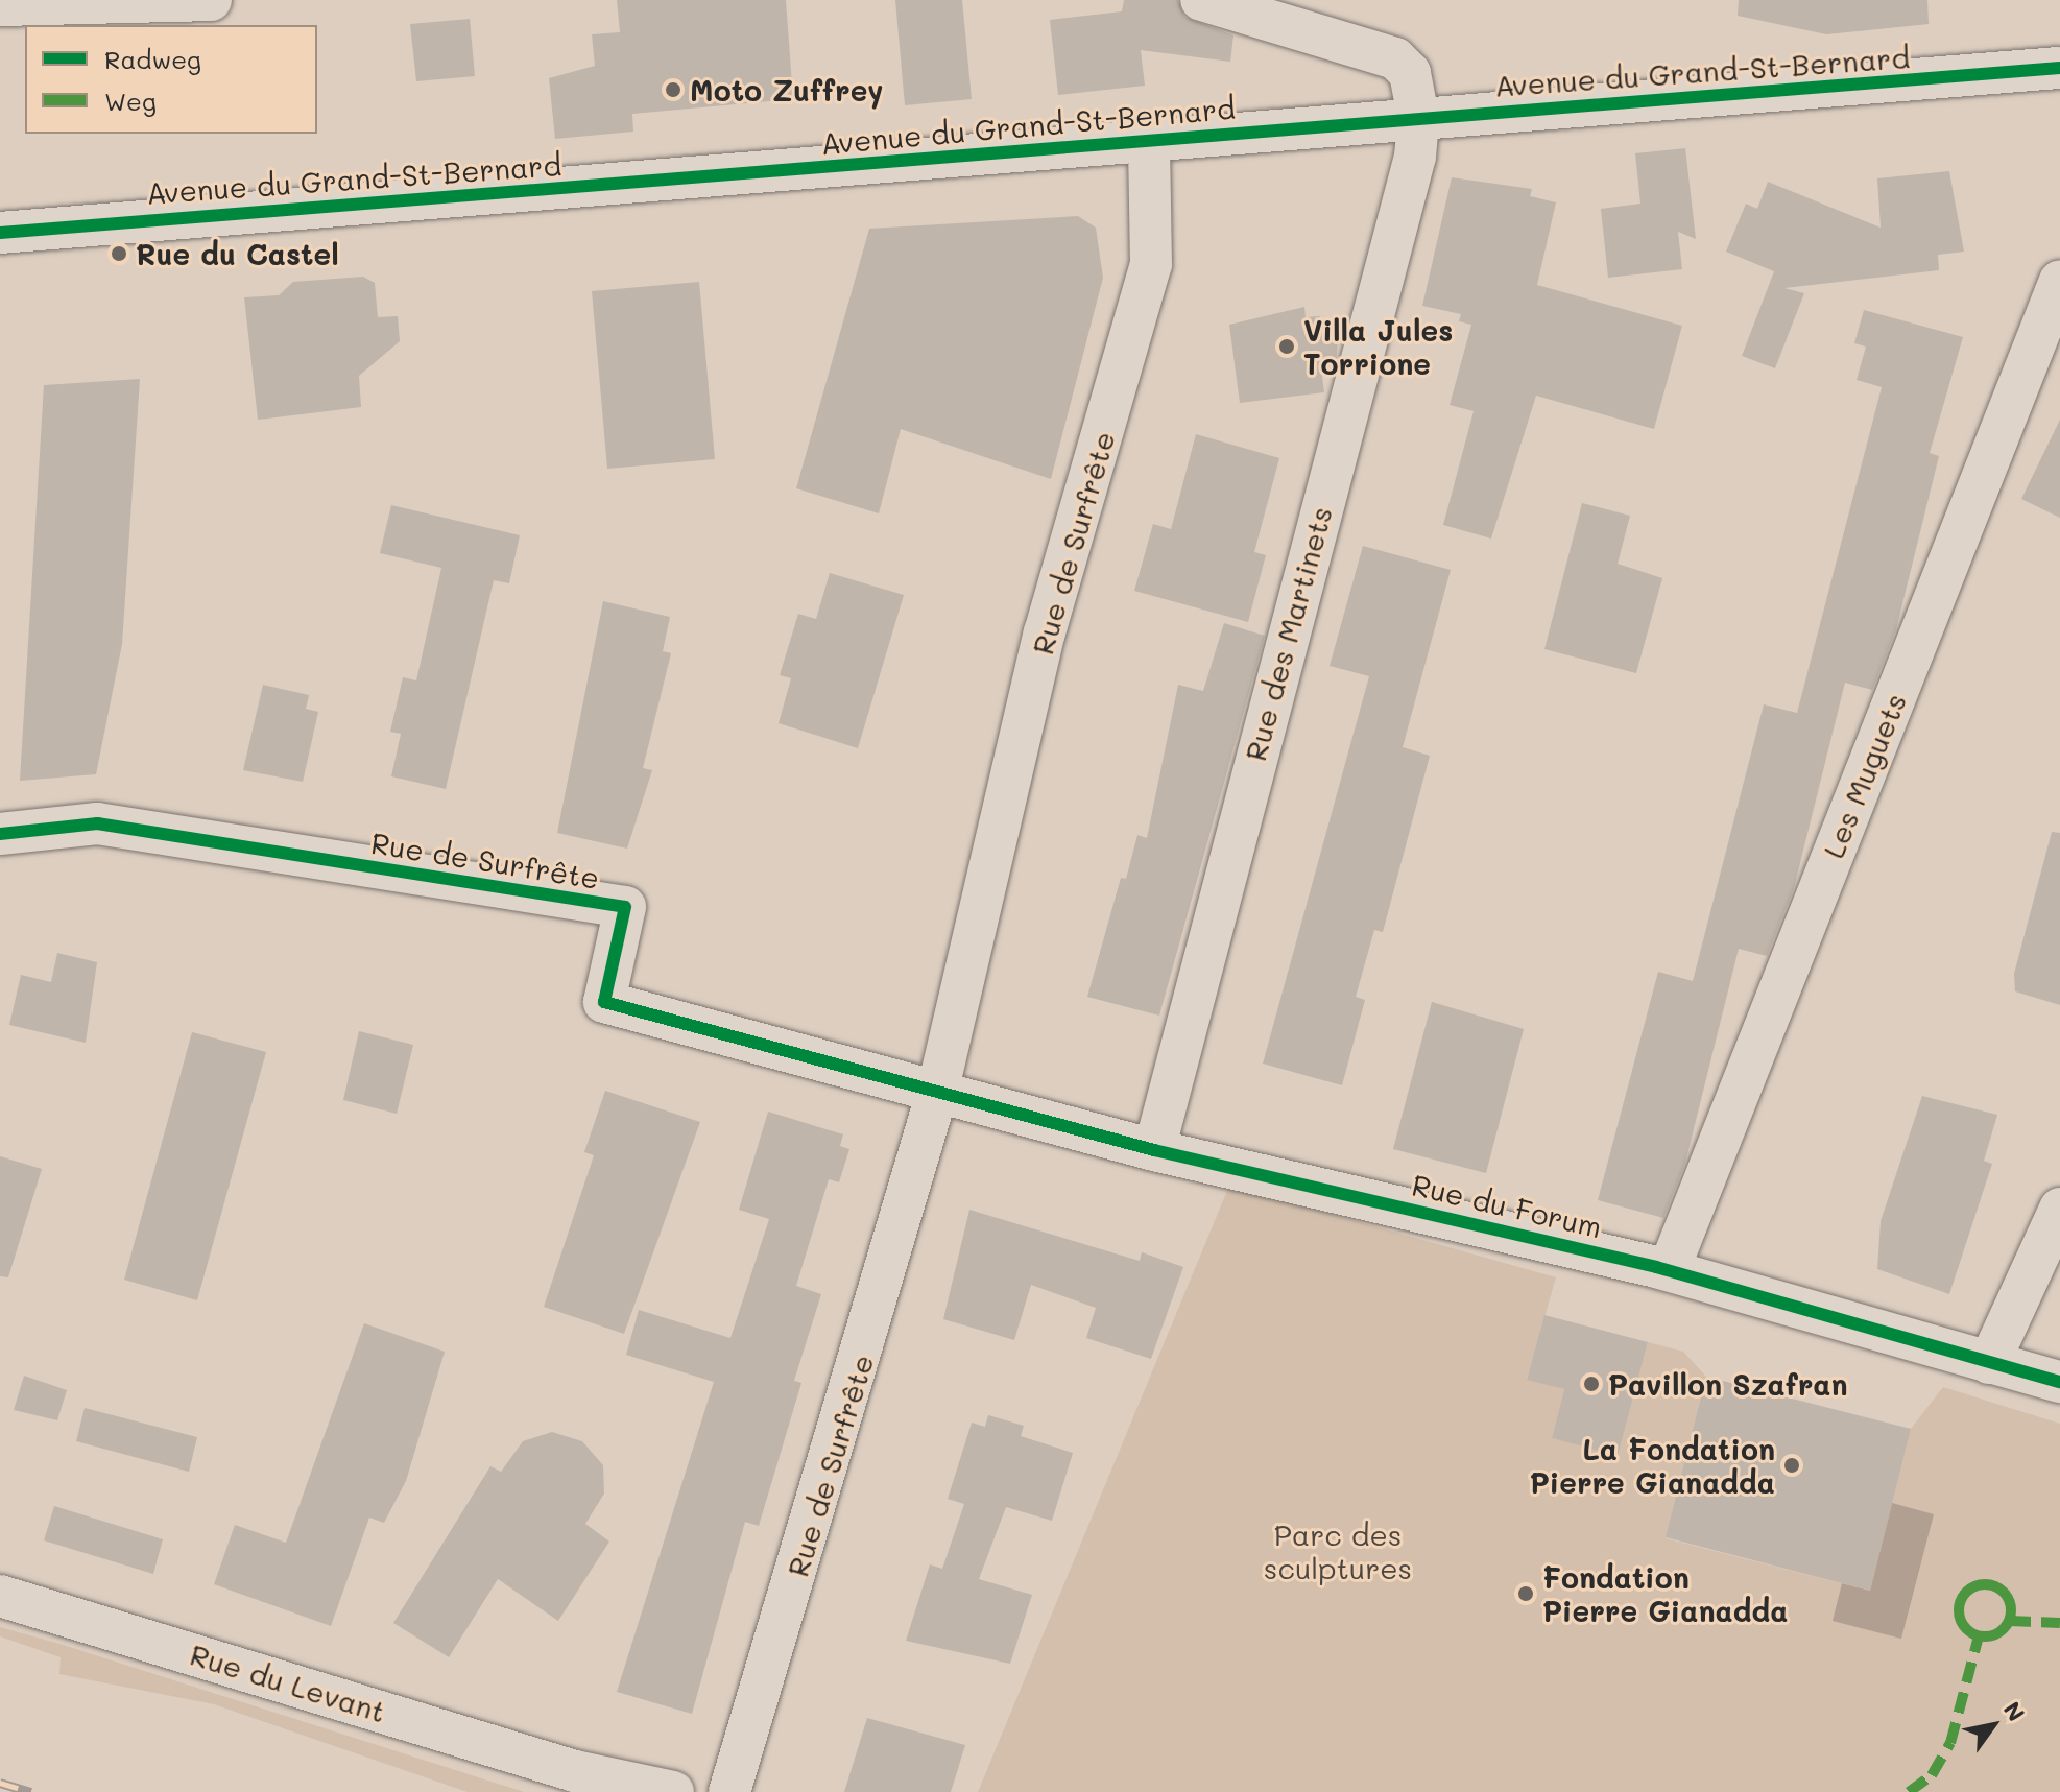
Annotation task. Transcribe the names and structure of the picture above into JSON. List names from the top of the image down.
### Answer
{
  "streets": {
    "street": [
      "Avenue du Grand-St-Bernard",
      "Rue de Surfrête",
      "Rue des Martinets",
      "Les Muguets",
      "Rue du Forum",
      "Rue du Levant"
    ]
  },
  "crossings": [
    ["Avenue du Grand-St-Bernard", "Rue de Surfrête"],
    ["Avenue du Grand-St-Bernard", "Rue des Martinets"],
    ["Rue de Surfrête", "Rue du Forum"],
    ["Rue des Martinets", "Rue du Forum"],
    ["Les Muguets", "Rue du Forum"]
  ],
  "parks": ["Parc des sculptures"],
  "places": [
    "Moto Zuffrey",
    "Rue du Castel",
    "Villa Jules Torrione",
    "Pavillon Szafran",
    "La Fondation Pierre Gianadda",
    "Fondation Pierre Gianadda"
  ],
  "legend": ["Radweg", "Weg"],
  "north": "top right"
}
